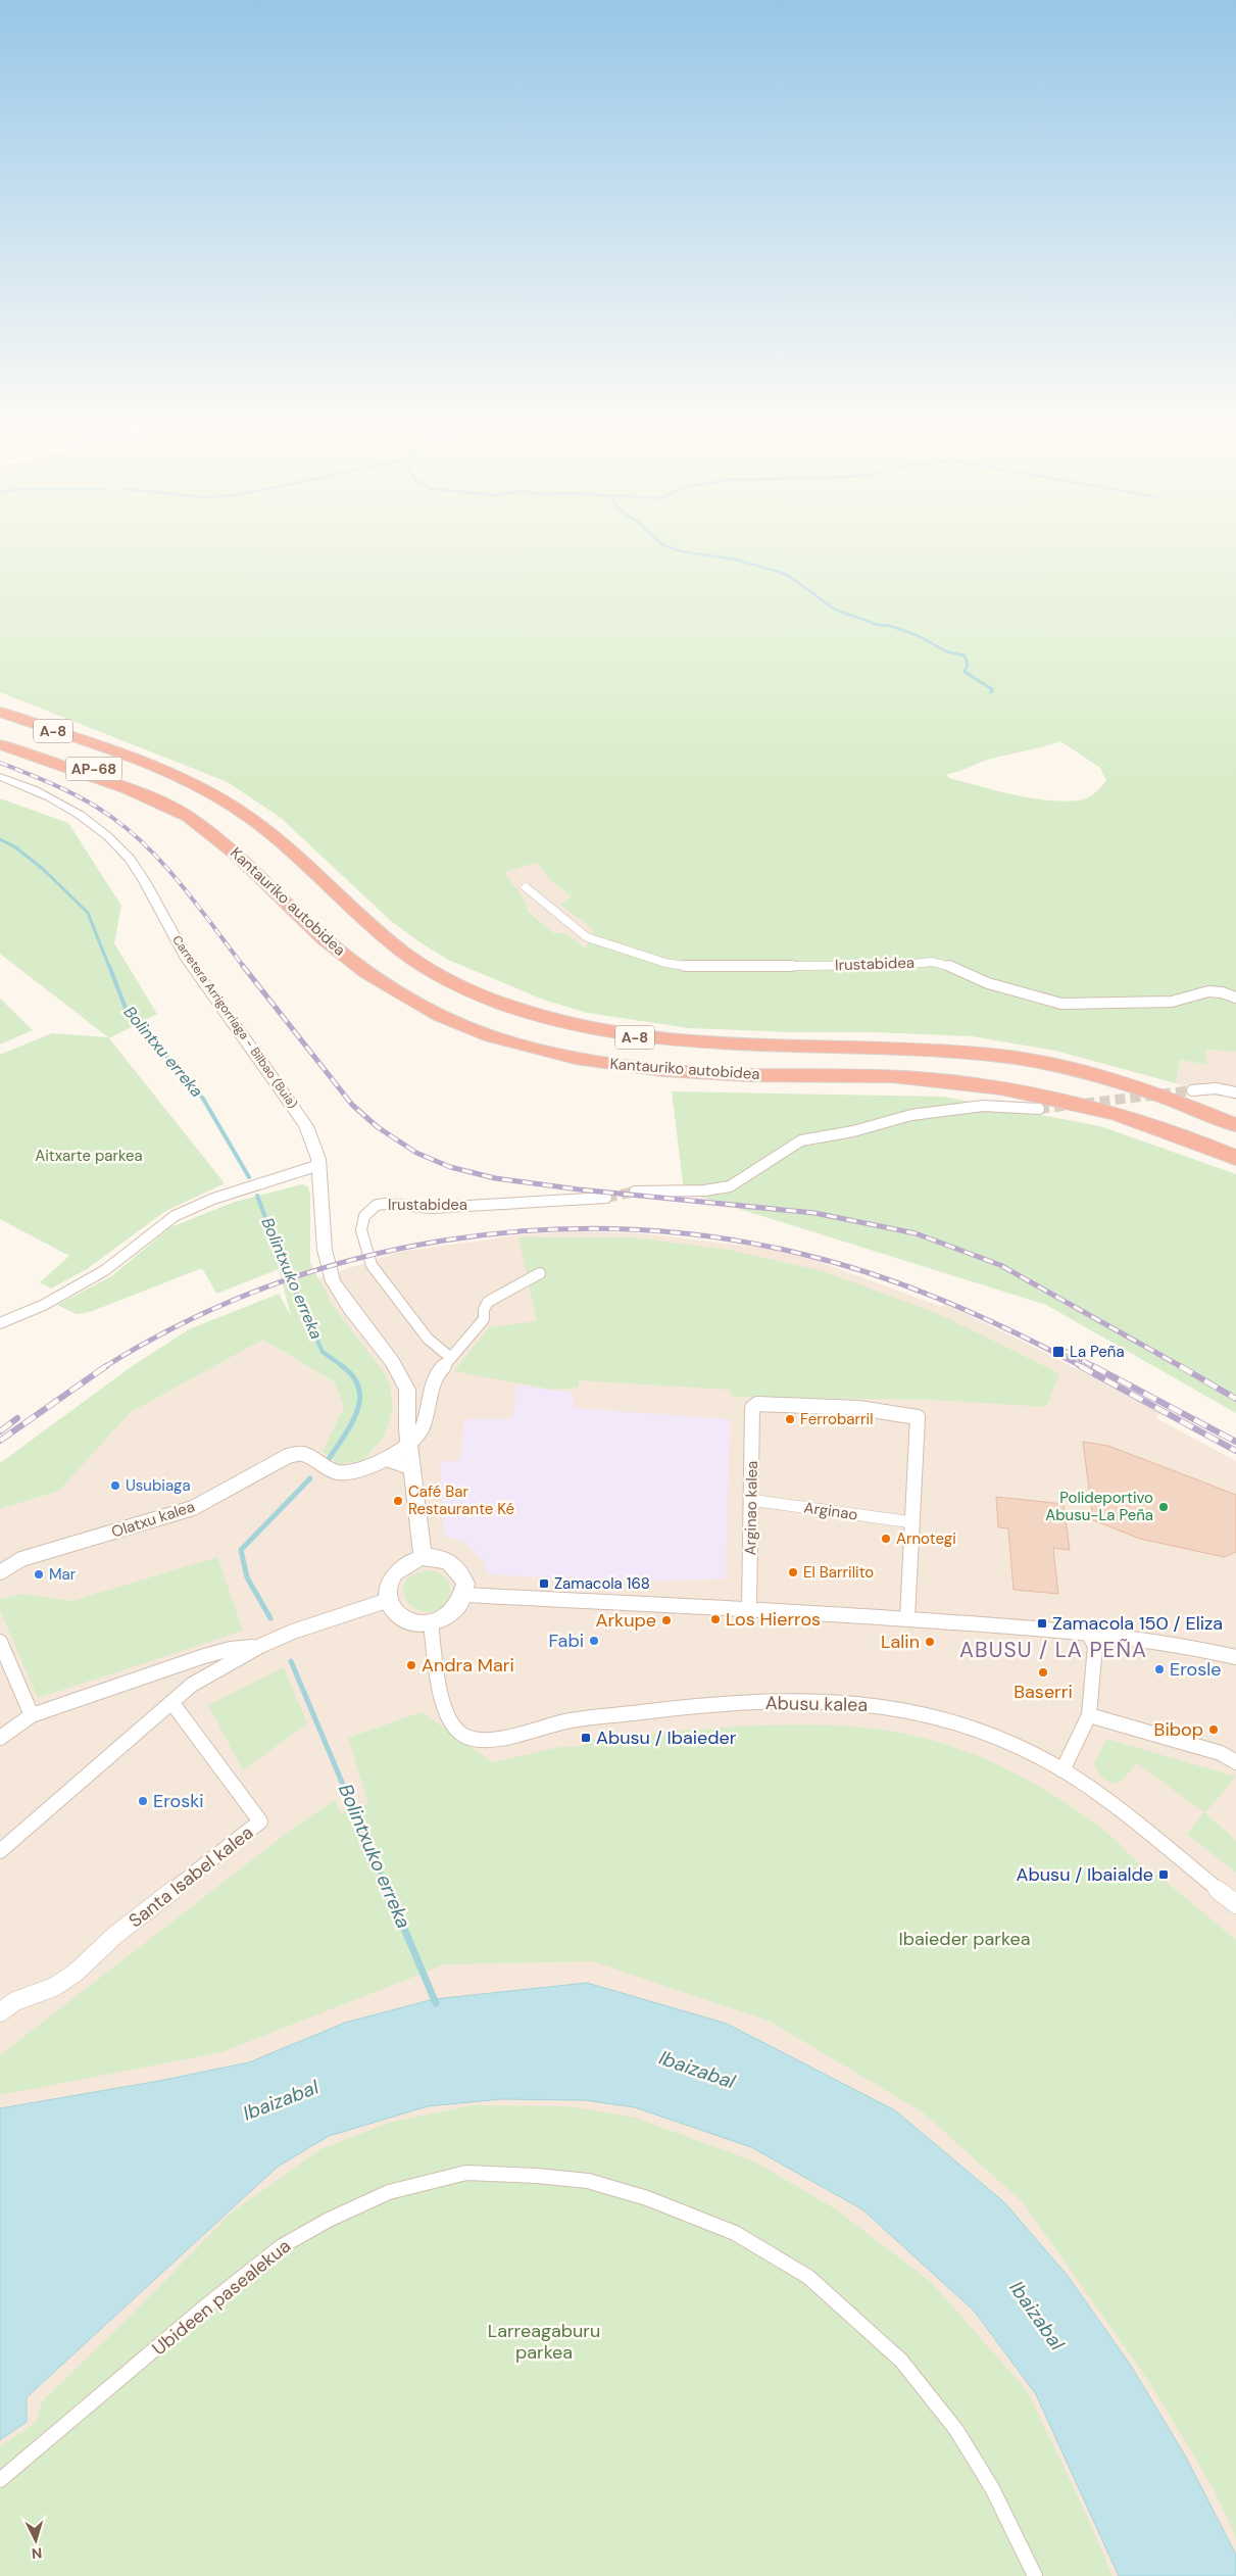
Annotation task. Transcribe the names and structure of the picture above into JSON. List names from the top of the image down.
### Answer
{
  "streets": {
    "highway": ["A-8", "AP-68", "Kantauriko autobidea"],
    "street": [
      "Irustabidea",
      "Carretera Arrigorriaga - Bilbao (Buia)",
      "Arginao kalea",
      "Arginao",
      "Olatxu kalea",
      "Abusu kalea",
      "Santa Isabel kalea",
      "Ubideen pasealekua"
    ]
  },
  "crossings": [
    ["AP-68", "Kantauriko autobidea"],
    ["Carretera Arrigorriaga - Bilbao (Buia)", "Olatxu kalea"],
    ["Carretera Arrigorriaga - Bilbao (Buia)", "Abusu kalea"],
    ["Arginao kalea", "Arginao"]
  ],
  "districts": ["ABUSU / LA PEÑA"],
  "water": ["Bolintxu erreka", "Bolintxuko erreka", "Ibaizabal"],
  "parks": ["Aitxarte parkea", "Ibaieder parkea", "Larreagaburu parkea"],
  "places": {
    "transit": [
      "La Peña",
      "Zamacola 168",
      "Zamacola 150 / Eliza",
      "Abusu / Ibaieder",
      "Abusu / Ibaialde"
    ],
    "other": [
      "Ferrobarril",
      "Usubiaga",
      "Café Bar Restaurante Ké",
      "Polideportivo Abusu-La Peña",
      "Arnotegi",
      "El Barrilito",
      "Mar",
      "Los Hierros",
      "Arkupe",
      "Fabi",
      "Lalin",
      "Andra Mari",
      "Erosle",
      "Baserri",
      "Bibop",
      "Eroski"
    ]
  },
  "north": "bottom"
}
